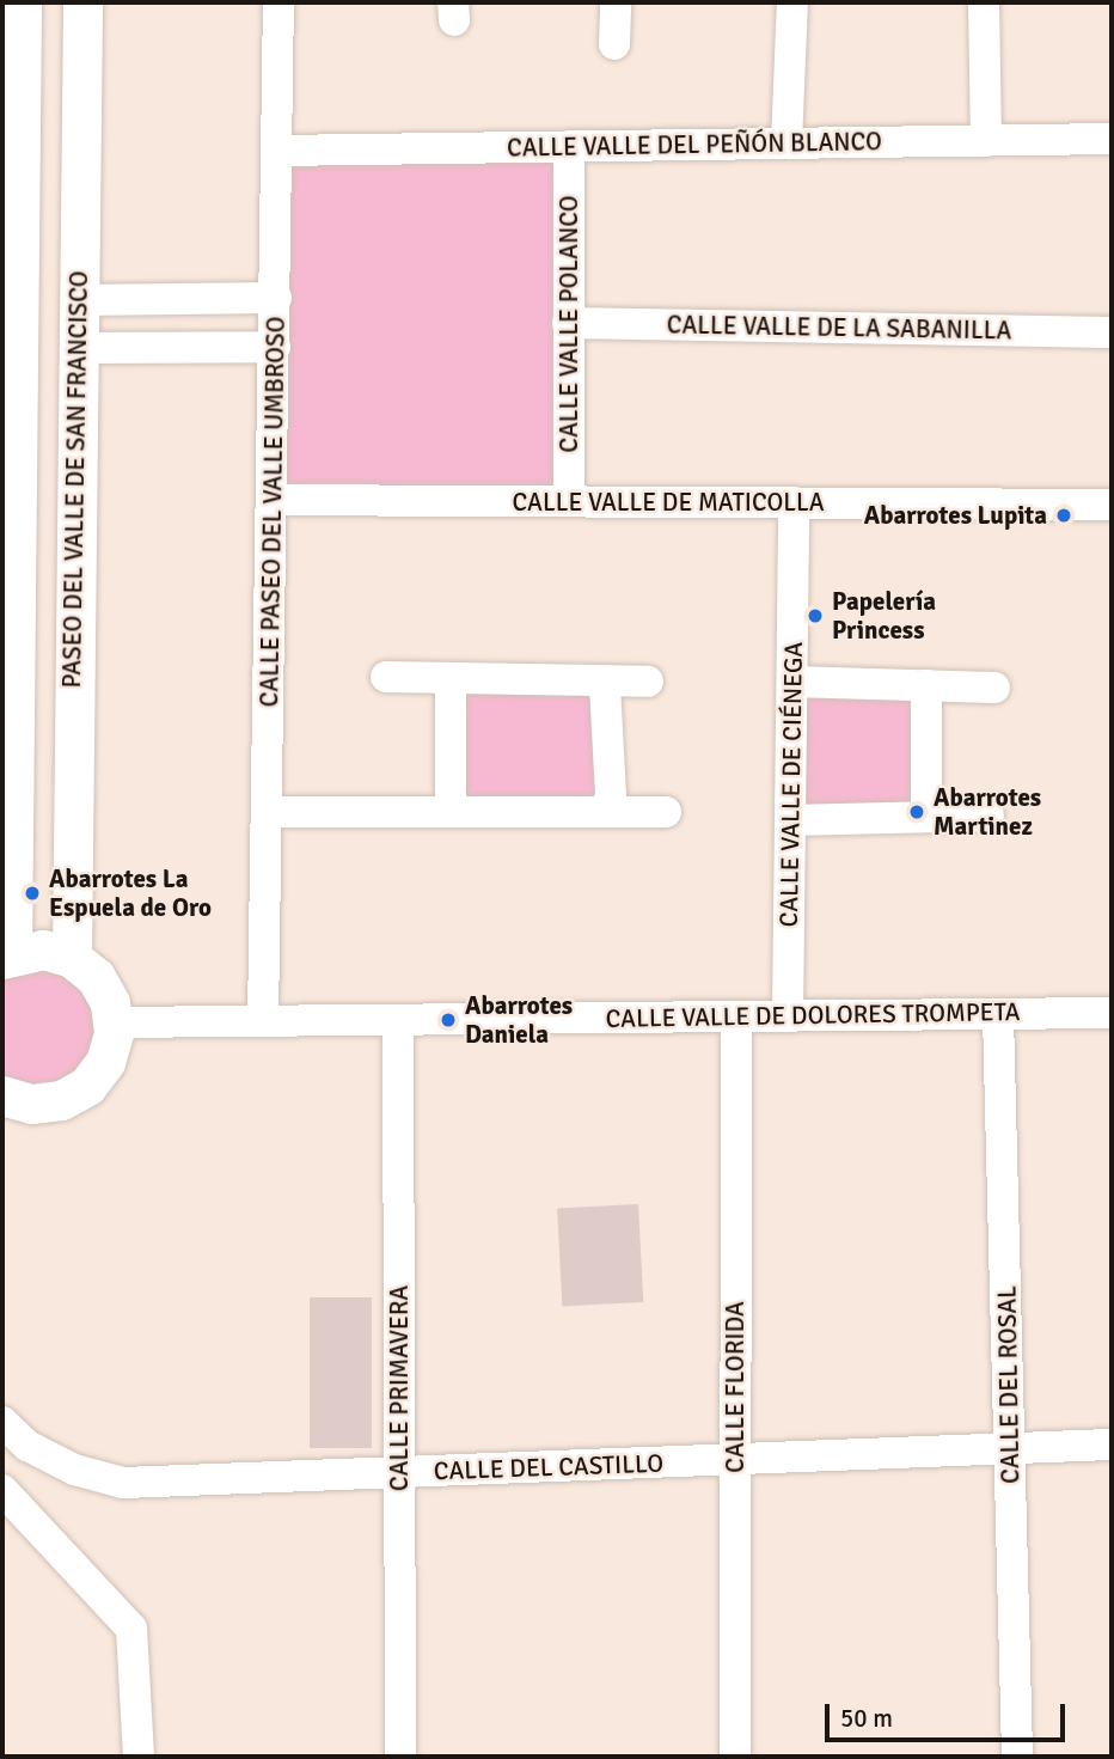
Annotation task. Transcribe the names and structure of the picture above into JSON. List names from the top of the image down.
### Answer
{
  "streets": {
    "street": [
      "CALLE VALLE DEL PEÑÓN BLANCO",
      "CALLE VALLE POLANCO",
      "CALLE VALLE DE LA SABANILLA",
      "PASEO DEL VALLE DE SAN FRANCISCO",
      "CALLE VALLE DE MATICOLLA",
      "CALLE PASEO DEL VALLE UMBROSO",
      "CALLE VALLE DE CIÉNEGA",
      "CALLE VALLE DE DOLORES TROMPETA",
      "CALLE DEL ROSAL",
      "CALLE FLORIDA",
      "CALLE PRIMAVERA",
      "CALLE DEL CASTILLO"
    ]
  },
  "crossings": [
    ["CALLE VALLE DEL PEÑÓN BLANCO", "CALLE VALLE POLANCO"],
    ["CALLE VALLE DEL PEÑÓN BLANCO", "CALLE PASEO DEL VALLE UMBROSO"],
    ["CALLE VALLE POLANCO", "CALLE VALLE DE LA SABANILLA"],
    ["CALLE VALLE POLANCO", "CALLE VALLE DE MATICOLLA"],
    ["CALLE VALLE DE MATICOLLA", "CALLE PASEO DEL VALLE UMBROSO"],
    ["CALLE VALLE DE MATICOLLA", "CALLE VALLE DE CIÉNEGA"],
    ["CALLE PASEO DEL VALLE UMBROSO", "CALLE VALLE DE DOLORES TROMPETA"],
    ["CALLE VALLE DE CIÉNEGA", "CALLE VALLE DE DOLORES TROMPETA"],
    ["CALLE VALLE DE DOLORES TROMPETA", "CALLE DEL ROSAL"],
    ["CALLE VALLE DE DOLORES TROMPETA", "CALLE FLORIDA"],
    ["CALLE VALLE DE DOLORES TROMPETA", "CALLE PRIMAVERA"],
    ["CALLE DEL ROSAL", "CALLE DEL CASTILLO"],
    ["CALLE FLORIDA", "CALLE DEL CASTILLO"],
    ["CALLE PRIMAVERA", "CALLE DEL CASTILLO"]
  ],
  "places": [
    "Abarrotes Lupita",
    "Papelería Princess",
    "Abarrotes Martinez",
    "Abarrotes La Espuela de Oro",
    "Abarrotes Daniela"
  ],
  "scale_bar": "50 m"
}
